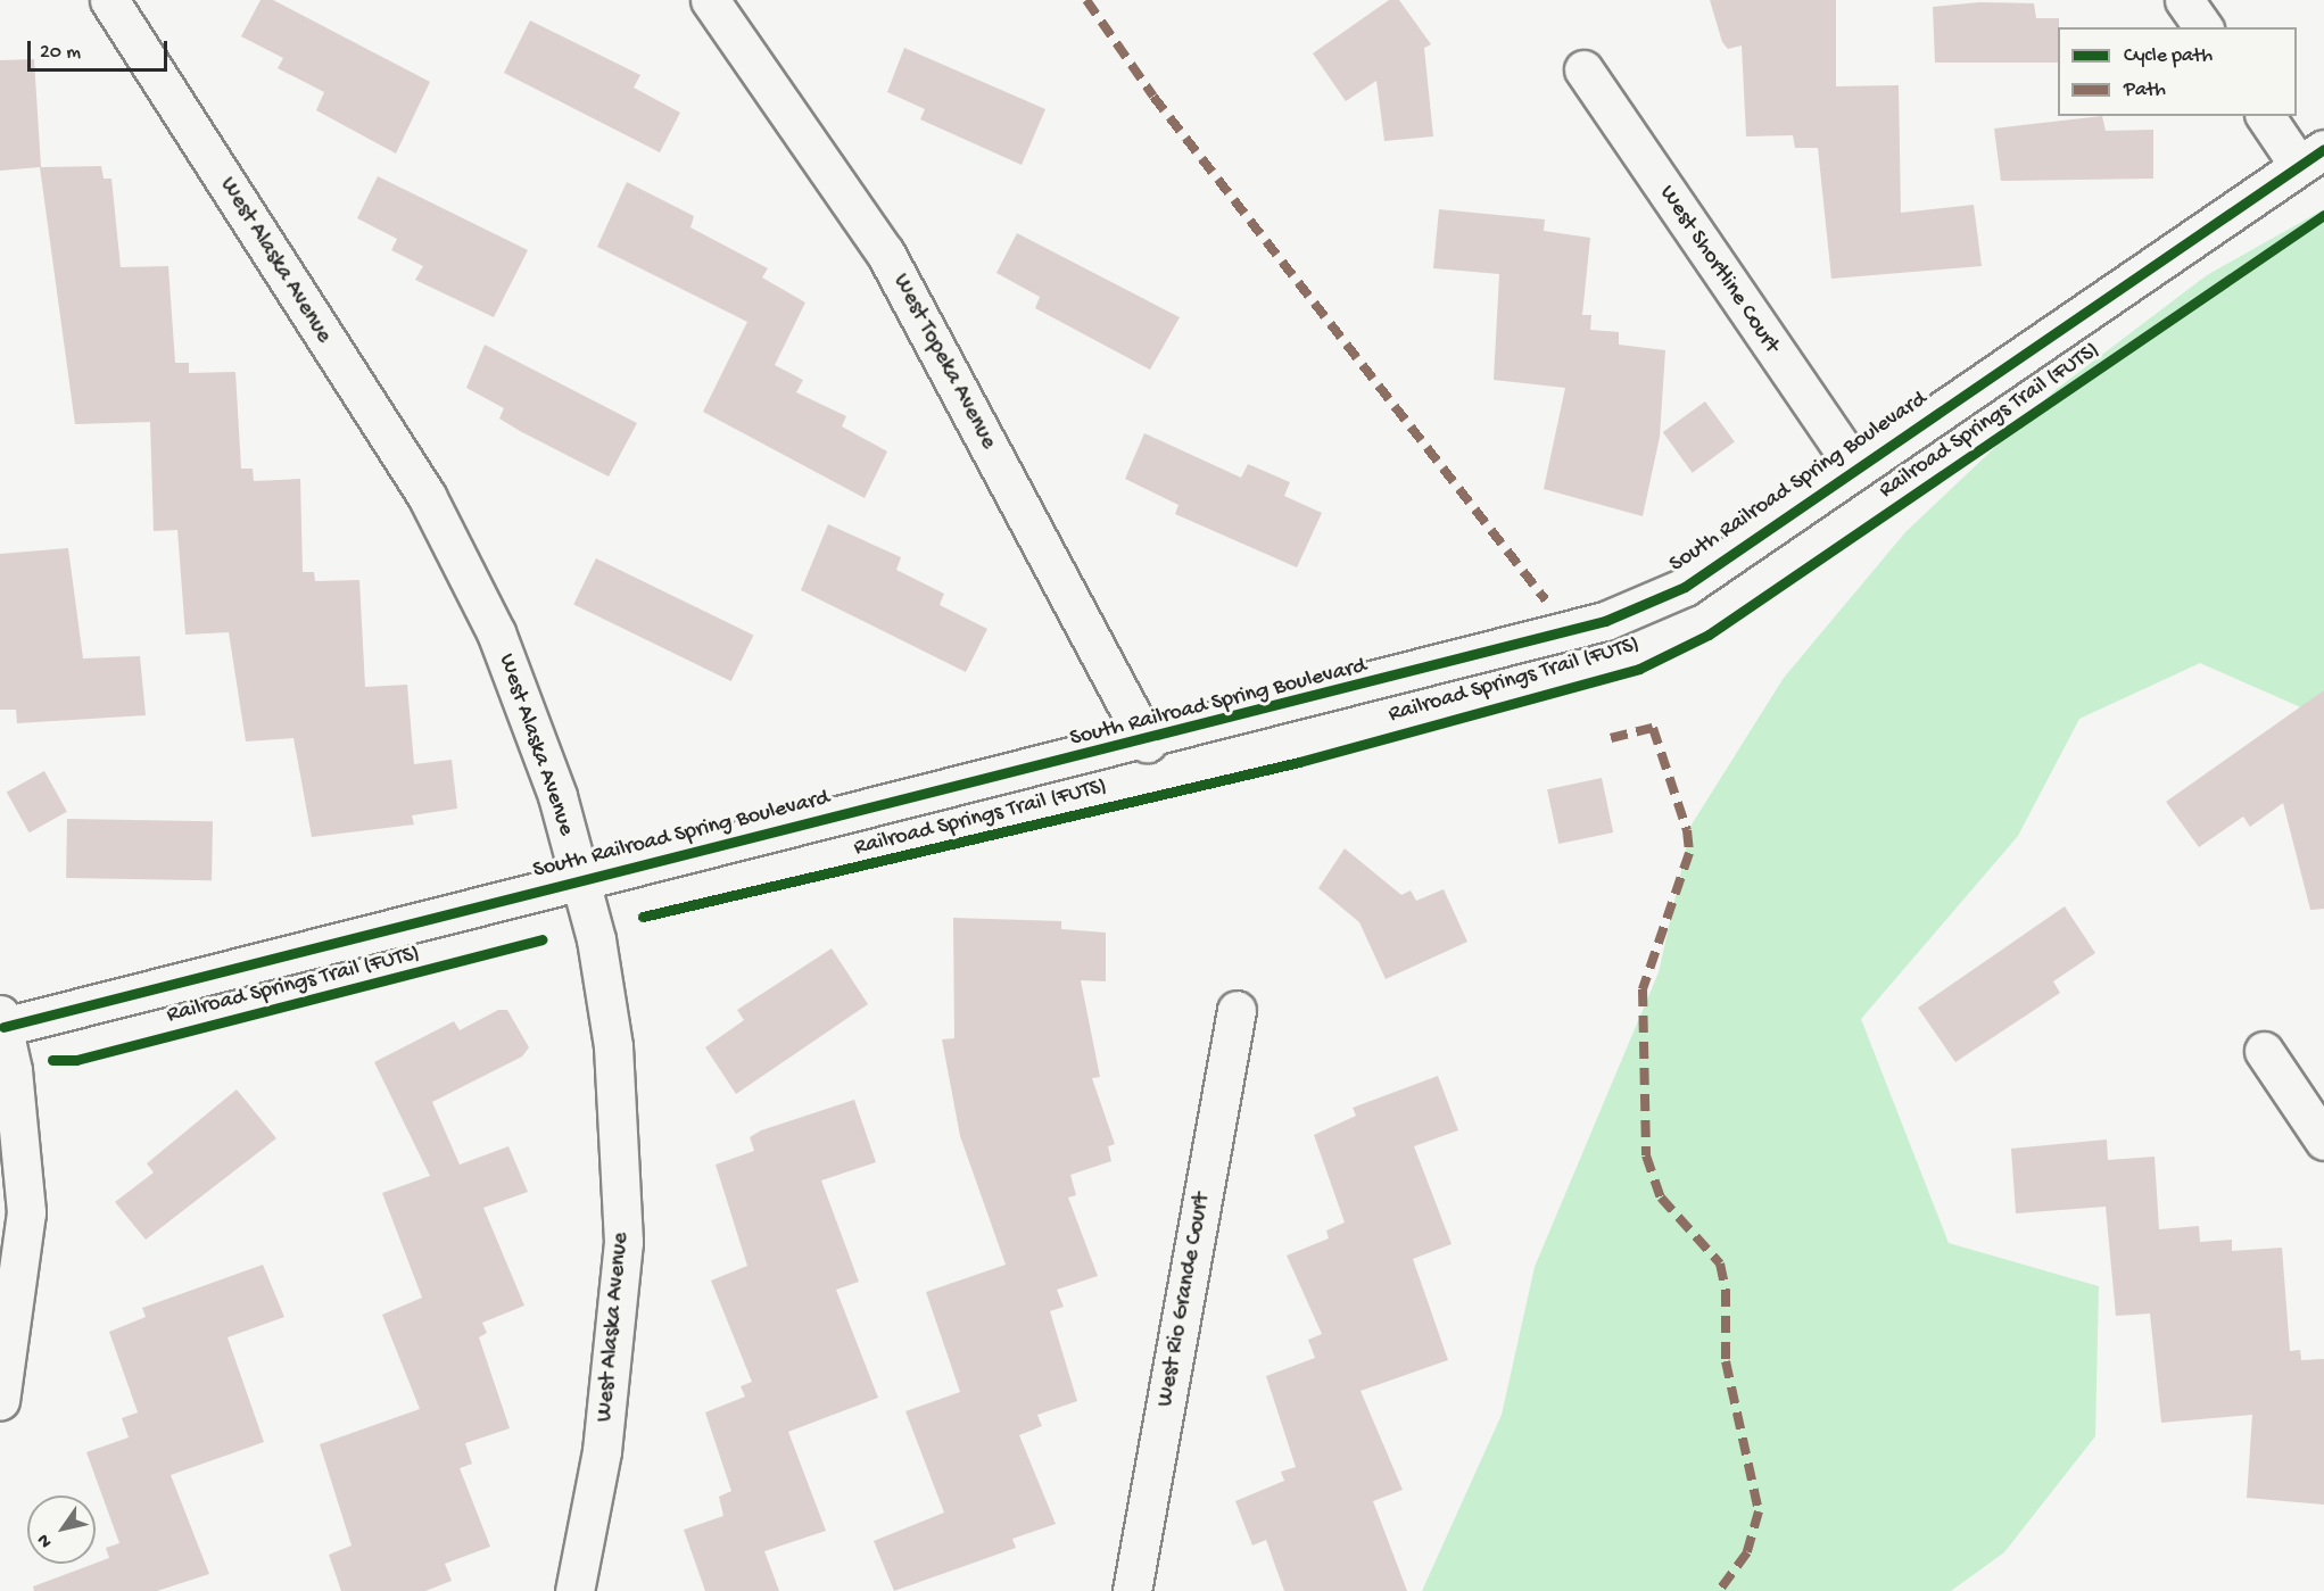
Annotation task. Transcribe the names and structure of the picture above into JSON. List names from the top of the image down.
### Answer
{
  "streets": {
    "street": [
      "West Alaska Avenue",
      "West Shortline Court",
      "West Topeka Avenue",
      "South Railroad Spring Boulevard",
      "West Rio Grande Court"
    ],
    "cycle path": ["Railroad Springs Trail (FUTS)"]
  },
  "crossings": [
    ["West Alaska Avenue", "South Railroad Spring Boulevard"],
    ["West Shortline Court", "South Railroad Spring Boulevard"],
    ["West Topeka Avenue", "South Railroad Spring Boulevard"]
  ],
  "legend": ["Cycle path", "Path"],
  "scale_bar": "20 m",
  "north": "bottom left"
}
